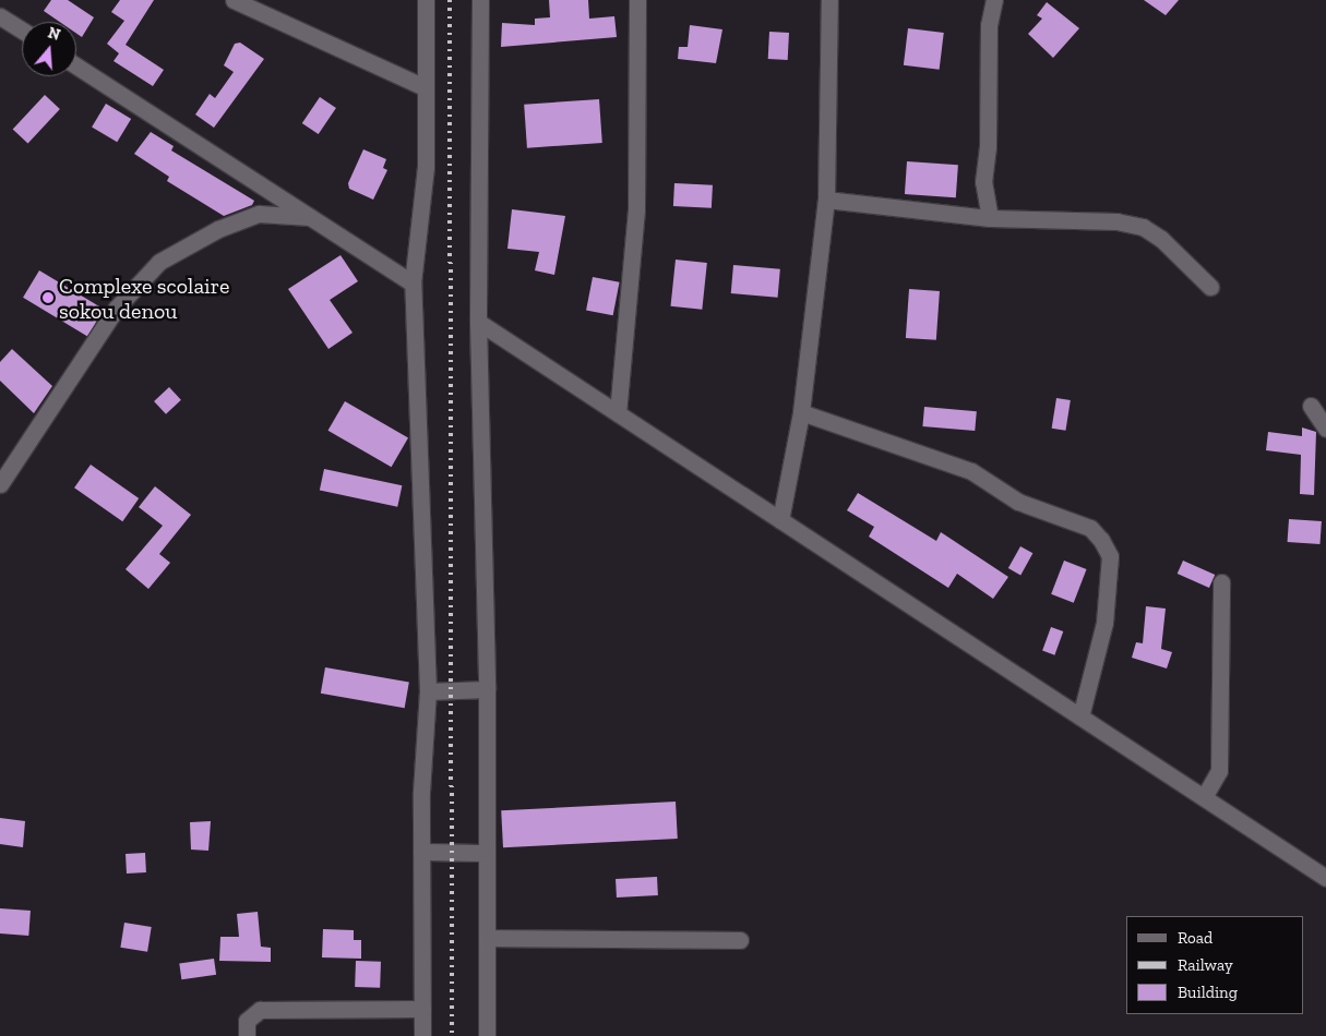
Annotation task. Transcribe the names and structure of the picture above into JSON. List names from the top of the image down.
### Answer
{
  "places": ["Complexe scolaire sokou denou"],
  "legend": ["Road", "Railway", "Building"],
  "north": "top"
}
